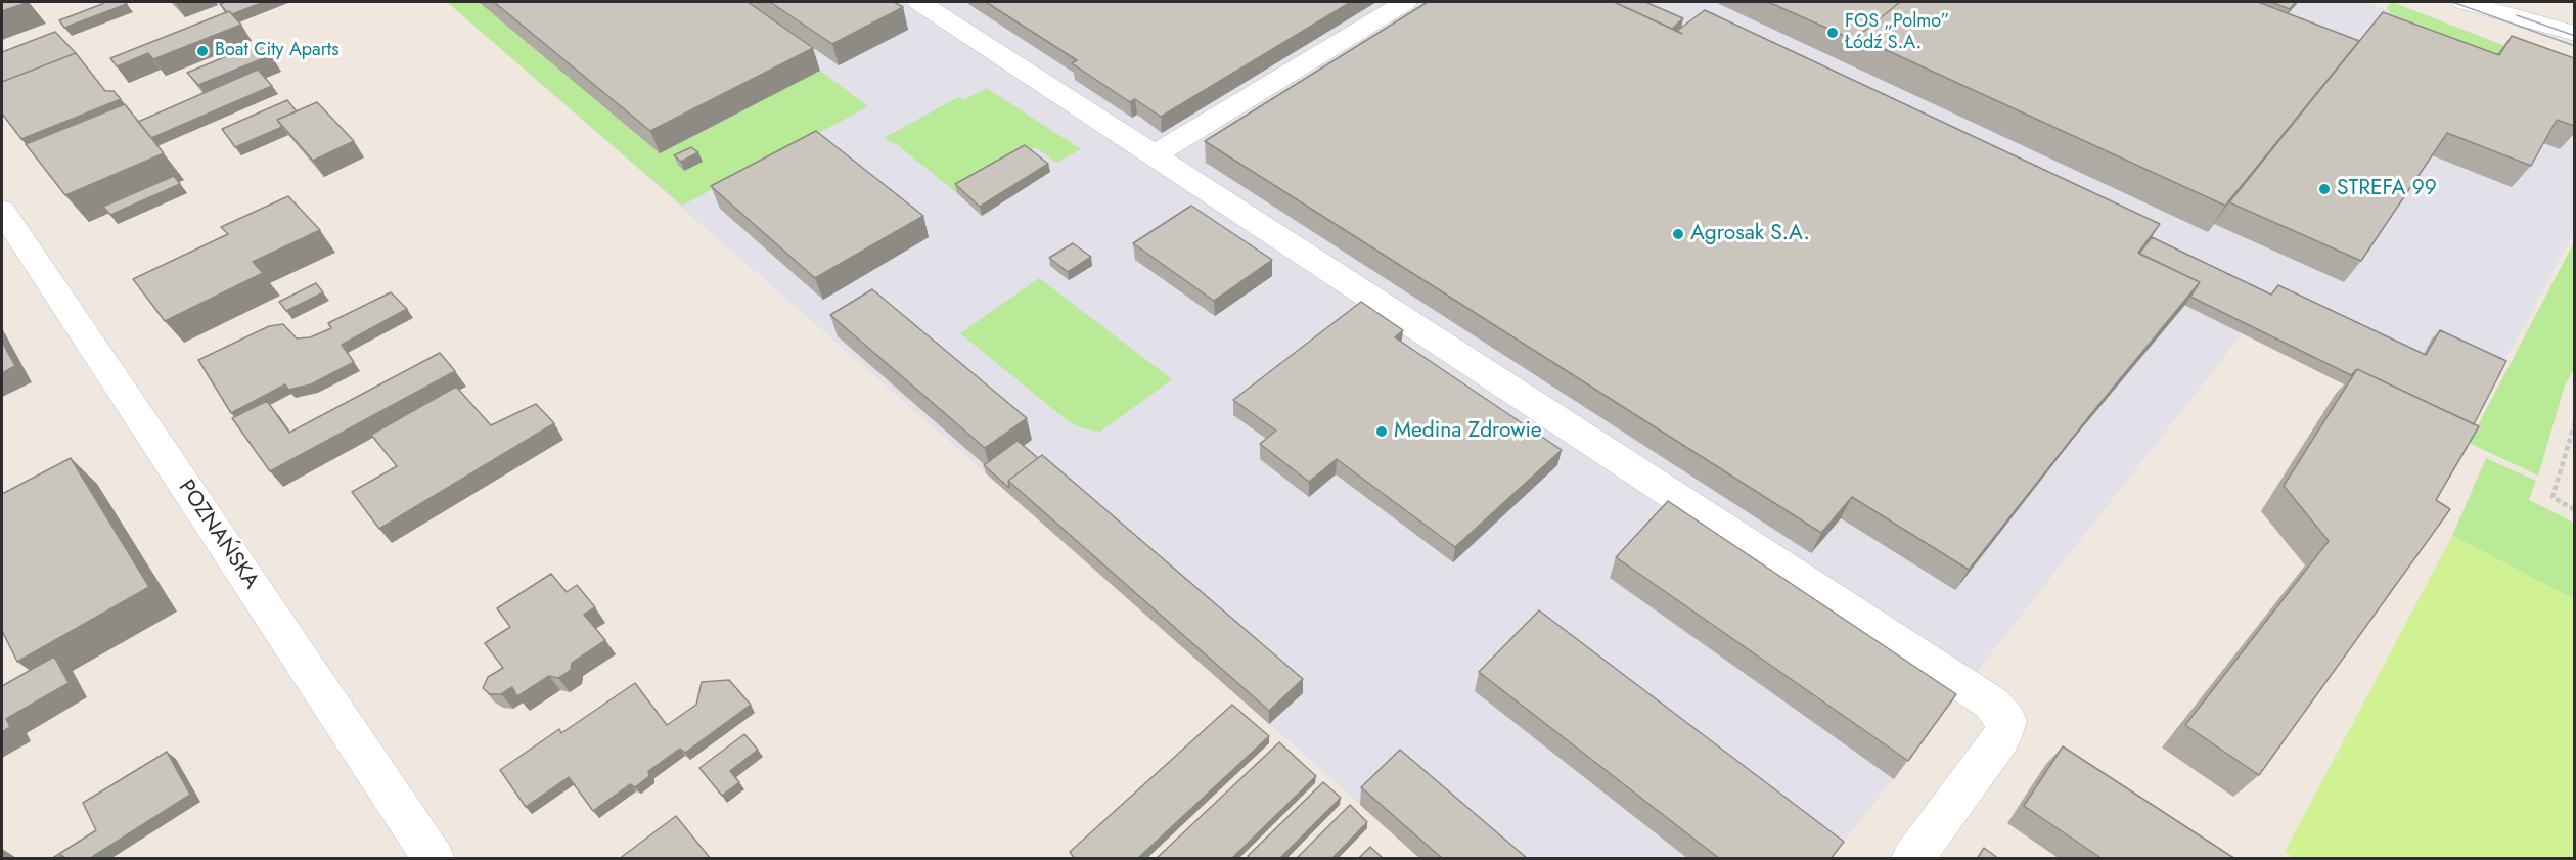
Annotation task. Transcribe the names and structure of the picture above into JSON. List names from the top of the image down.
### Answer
{
  "streets": {
    "street": ["POZNAŃSKA"]
  },
  "places": [
    "FOS „Polmo” Łódź S.A.",
    "Boat City Aparts",
    "STREFA 99",
    "Agrosak S.A.",
    "Medina Zdrowie"
  ]
}
